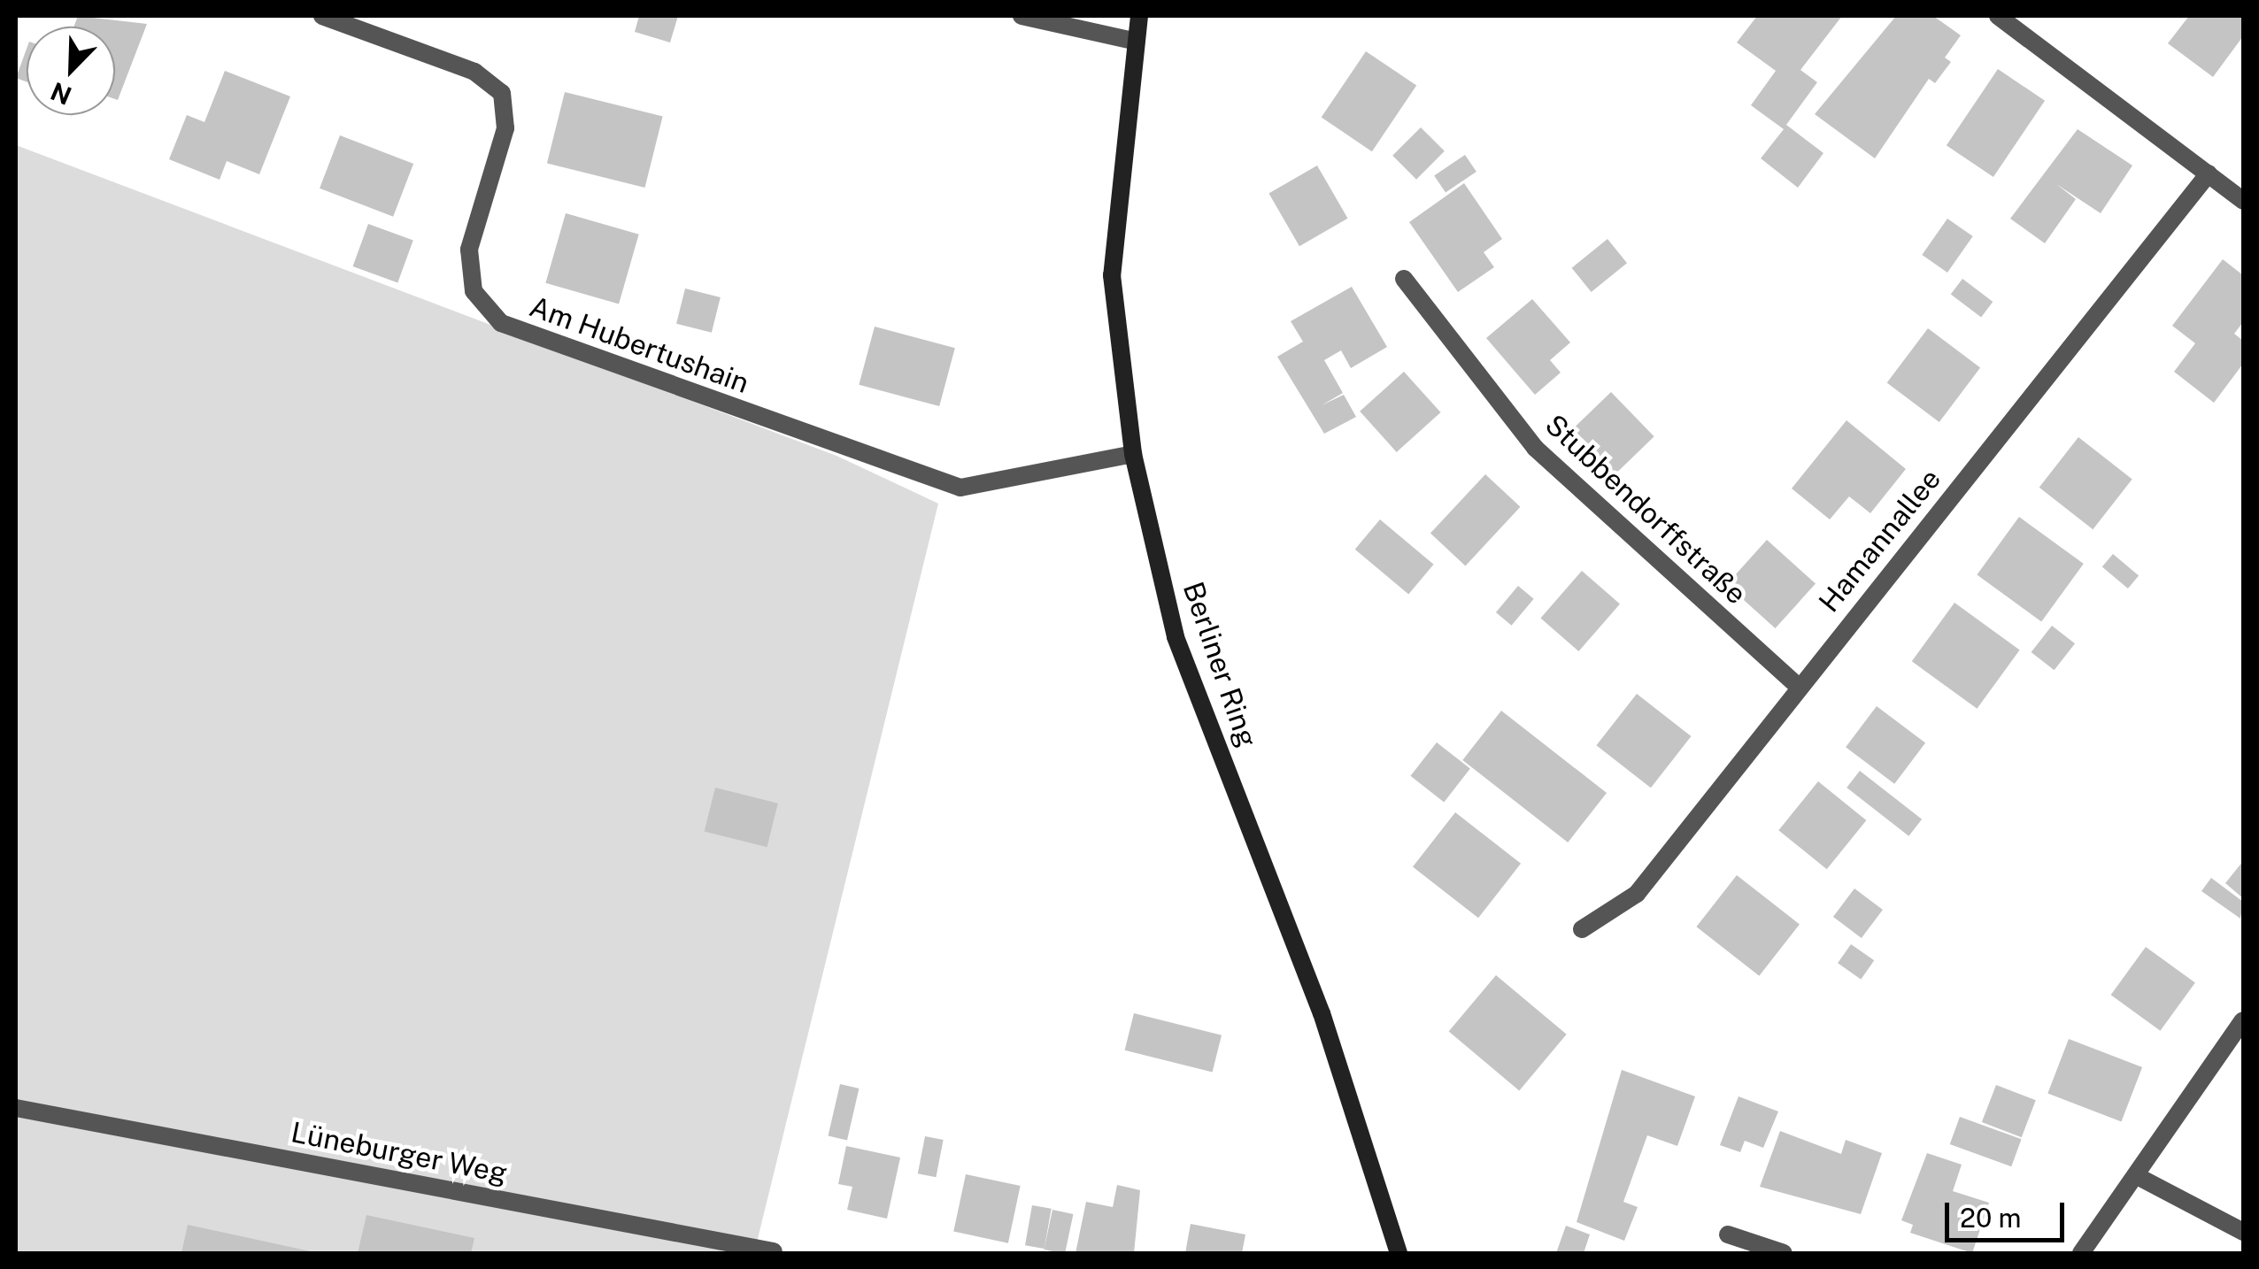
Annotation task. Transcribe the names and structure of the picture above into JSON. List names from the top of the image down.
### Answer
{
  "streets": {
    "street": [
      "Am Hubertushain",
      "Stubbendorffstraße",
      "Hamannallee",
      "Berliner Ring",
      "Lüneburger Weg"
    ]
  },
  "crossings": [
    ["Am Hubertushain", "Berliner Ring"],
    ["Stubbendorffstraße", "Hamannallee"]
  ],
  "scale_bar": "20 m",
  "north": "bottom left"
}
